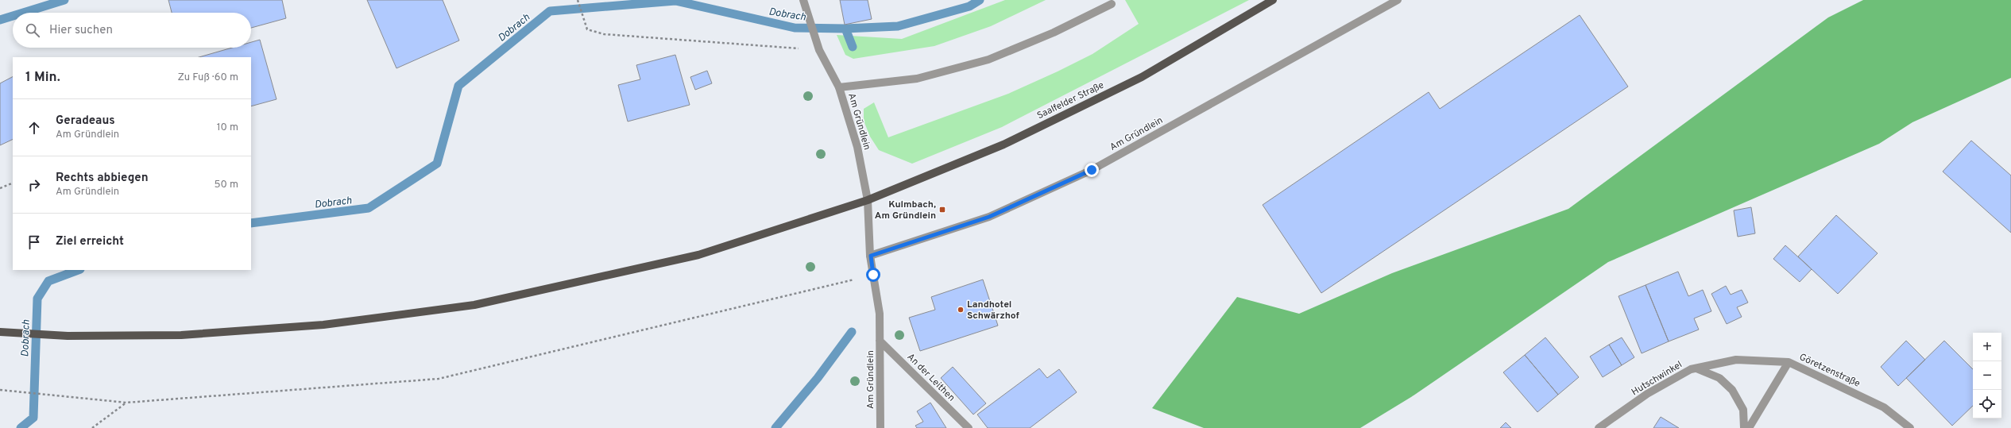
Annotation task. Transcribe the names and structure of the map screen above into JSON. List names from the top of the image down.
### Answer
{
  "streets": {
    "main road": ["Saalfelder Straße"],
    "street": [
      "Am Gründlein",
      "Göretzenstraße",
      "An der Leithen",
      "Hutschwinkel"
    ]
  },
  "crossings": [
    ["Saalfelder Straße", "Am Gründlein"],
    ["Am Gründlein", "An der Leithen"],
    ["Göretzenstraße", "Hutschwinkel"]
  ],
  "water": ["Dobrach"],
  "places": {
    "transit": ["Kulmbach, Am Gründlein"],
    "other": ["Landhotel Schwärzhof"]
  },
  "page": {
    "search": "Hier suchen",
    "heading": ["1 Min.", "Zu Fuß · 60 m"],
    "list": [
      ["Geradeaus", "Am Gründlein", "10 m"],
      ["Rechts abbiegen", "Am Gründlein", "50 m"],
      "Ziel erreicht"
    ],
    "map_buttons": ["+", "−"]
  }
}
